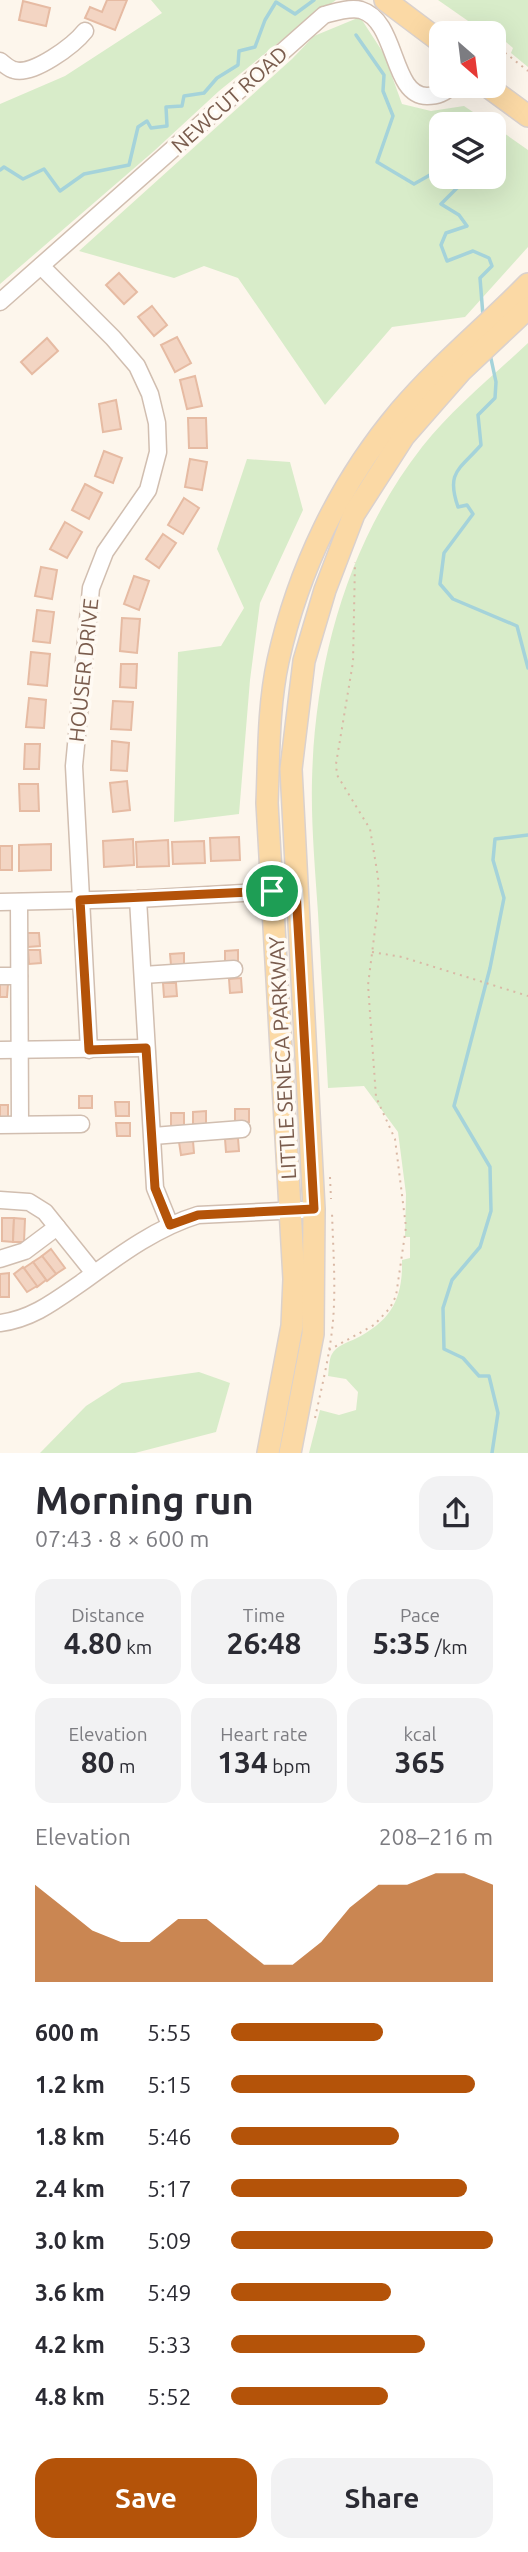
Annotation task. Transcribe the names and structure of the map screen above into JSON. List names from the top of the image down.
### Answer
{
  "streets": {
    "main road": ["LITTLE SENECA PARKWAY"],
    "street": ["NEWCUT ROAD", "HOUSER DRIVE"]
  },
  "crossings": [
    ["NEWCUT ROAD", "HOUSER DRIVE"]
  ],
  "north": "bottom right",
  "page": {
    "heading": ["Morning run", "07:43 · 8 × 600 m"],
    "stats": [
      ["Distance", "4.80 km"],
      ["Time", "26:48"],
      ["Pace", "5:35 /km"],
      ["Elevation", "80 m"],
      ["Heart rate", "134 bpm"],
      ["kcal", "365"]
    ],
    "chart": ["Elevation", "208–216 m"],
    "list": [
      {
        "name": "600 m",
        "note": "5:55"
      },
      {
        "name": "1.2 km",
        "note": "5:15"
      },
      {
        "name": "1.8 km",
        "note": "5:46"
      },
      {
        "name": "2.4 km",
        "note": "5:17"
      },
      {
        "name": "3.0 km",
        "note": "5:09"
      },
      {
        "name": "3.6 km",
        "note": "5:49"
      },
      {
        "name": "4.2 km",
        "note": "5:33"
      },
      {
        "name": "4.8 km",
        "note": "5:52"
      }
    ],
    "buttons": ["Save", "Share"]
  }
}
